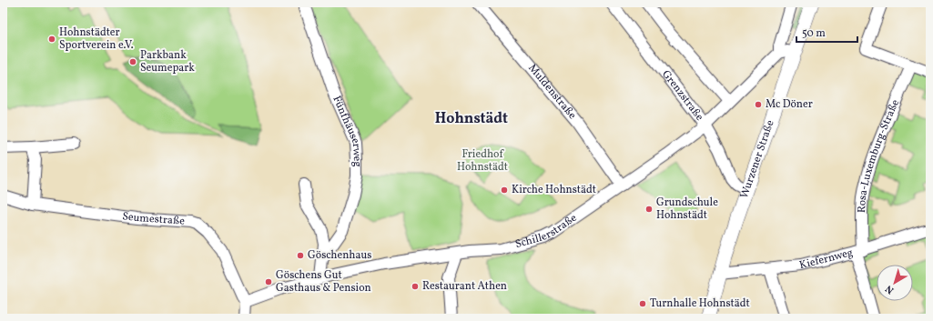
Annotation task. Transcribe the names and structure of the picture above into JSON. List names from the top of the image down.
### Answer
{
  "streets": {
    "main road": ["Wurzener Straße"],
    "street": [
      "Muldenstraße",
      "Grenzstraße",
      "Fünfhäuserweg",
      "Rosa-Luxemburg-Straße",
      "Seumestraße",
      "Schillerstraße",
      "Kiefernweg"
    ]
  },
  "crossings": [
    ["Muldenstraße", "Schillerstraße"],
    ["Grenzstraße", "Wurzener Straße"],
    ["Grenzstraße", "Schillerstraße"],
    ["Fünfhäuserweg", "Schillerstraße"],
    ["Rosa-Luxemburg-Straße", "Kiefernweg"],
    ["Wurzener Straße", "Kiefernweg"],
    ["Seumestraße", "Schillerstraße"]
  ],
  "districts": ["Hohnstädt"],
  "parks": ["Friedhof Hohnstädt"],
  "places": [
    "Hohnstädter Sportverein e.V.",
    "Parkbank Seumepark",
    "Mc Döner",
    "Kirche Hohnstädt",
    "Grundschule Hohnstädt",
    "Göschenhaus",
    "Göschens Gut Gasthaus & Pension",
    "Restaurant Athen",
    "Turnhalle Hohnstädt"
  ],
  "scale_bar": "50 m",
  "north": "bottom left"
}
